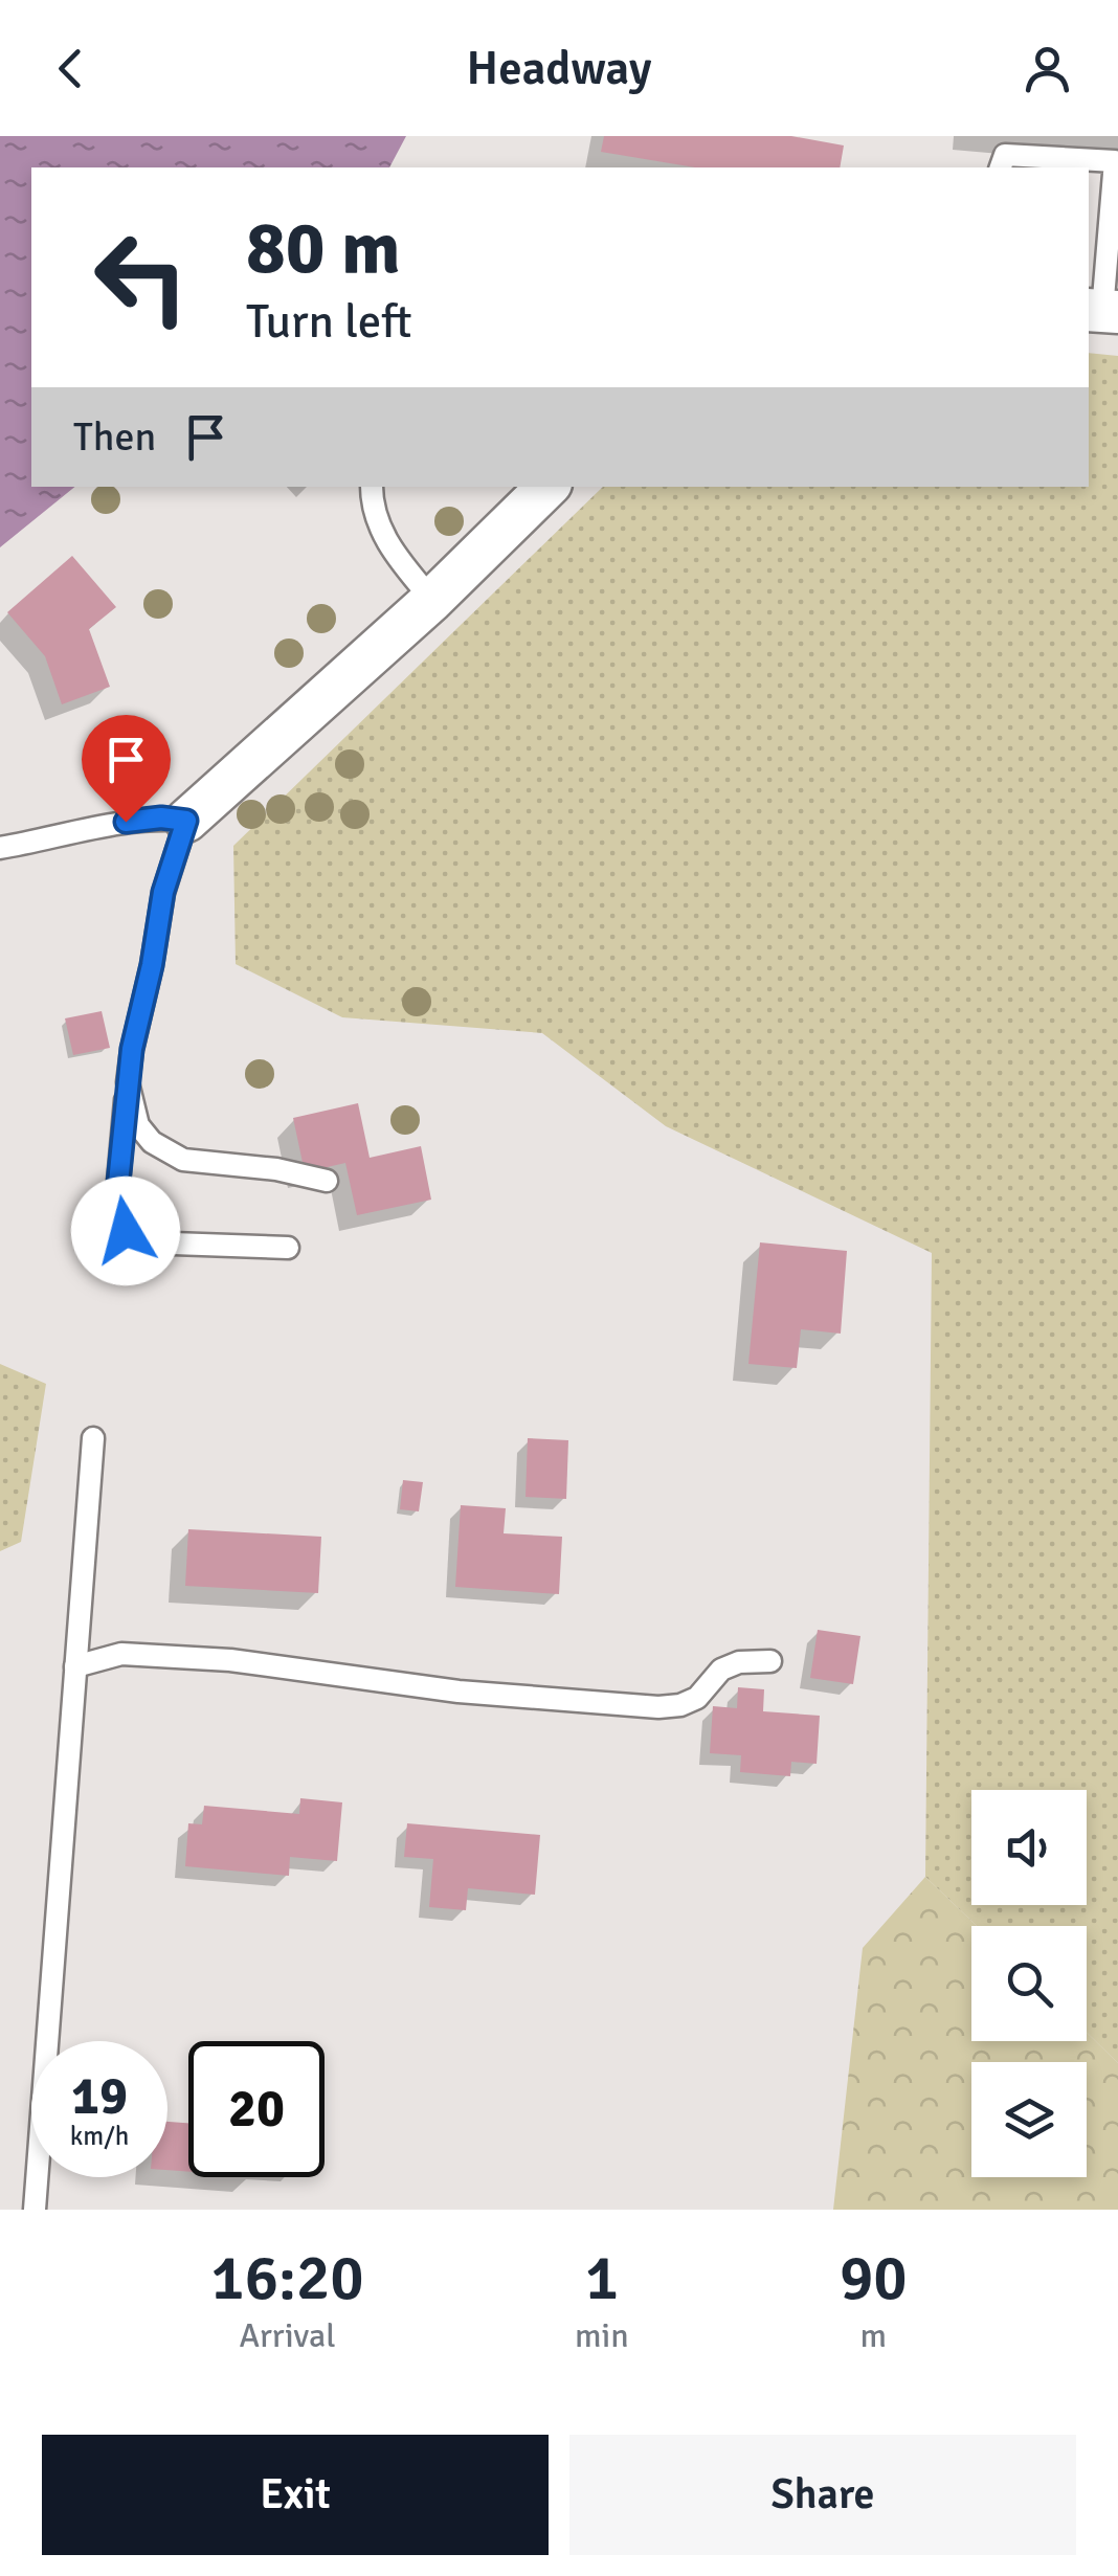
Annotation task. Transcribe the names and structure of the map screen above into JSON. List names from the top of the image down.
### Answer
{
  "page": {
    "header": "Headway",
    "turn": ["80 m", "Turn left"],
    "then": "Then",
    "speed": "19 km/h",
    "limit": "20",
    "eta": [
      "16:20",
      "Arrival",
      "1",
      "min",
      "90",
      "m"
    ],
    "buttons": ["Exit", "Share"]
  }
}
